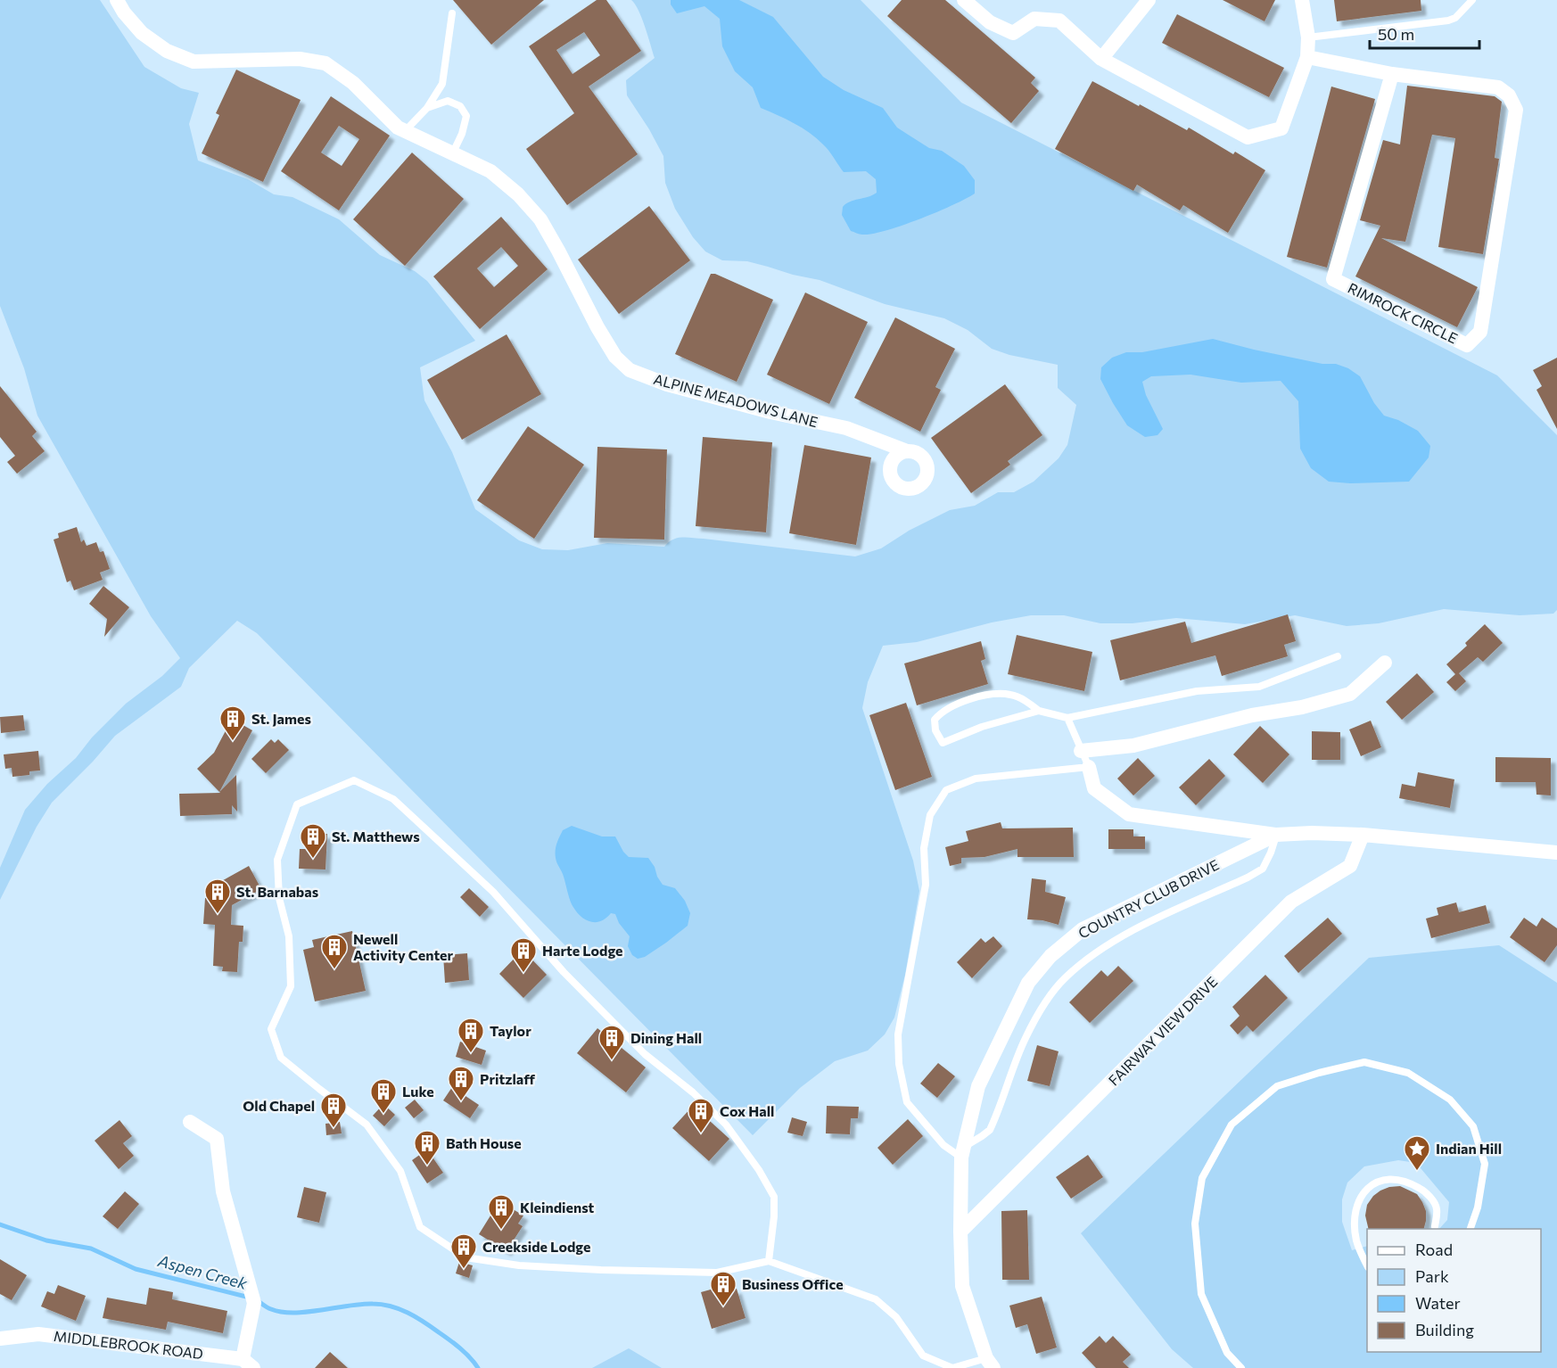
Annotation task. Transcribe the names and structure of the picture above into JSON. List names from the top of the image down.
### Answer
{
  "streets": {
    "street": [
      "RIMROCK CIRCLE",
      "ALPINE MEADOWS LANE",
      "COUNTRY CLUB DRIVE",
      "FAIRWAY VIEW DRIVE",
      "MIDDLEBROOK ROAD"
    ]
  },
  "crossings": [
    ["COUNTRY CLUB DRIVE", "FAIRWAY VIEW DRIVE"]
  ],
  "water": ["Aspen Creek"],
  "places": {
    "building": [
      "St. James",
      "St. Matthews",
      "St. Barnabas",
      "Newell Activity Center",
      "Harte Lodge",
      "Taylor",
      "Dining Hall",
      "Pritzlaff",
      "Luke",
      "Old Chapel",
      "Cox Hall",
      "Bath House",
      "Kleindienst",
      "Creekside Lodge",
      "Business Office"
    ],
    "place": ["Indian Hill"]
  },
  "legend": [
    "Road",
    "Park",
    "Water",
    "Building"
  ],
  "scale_bar": "50 m"
}
